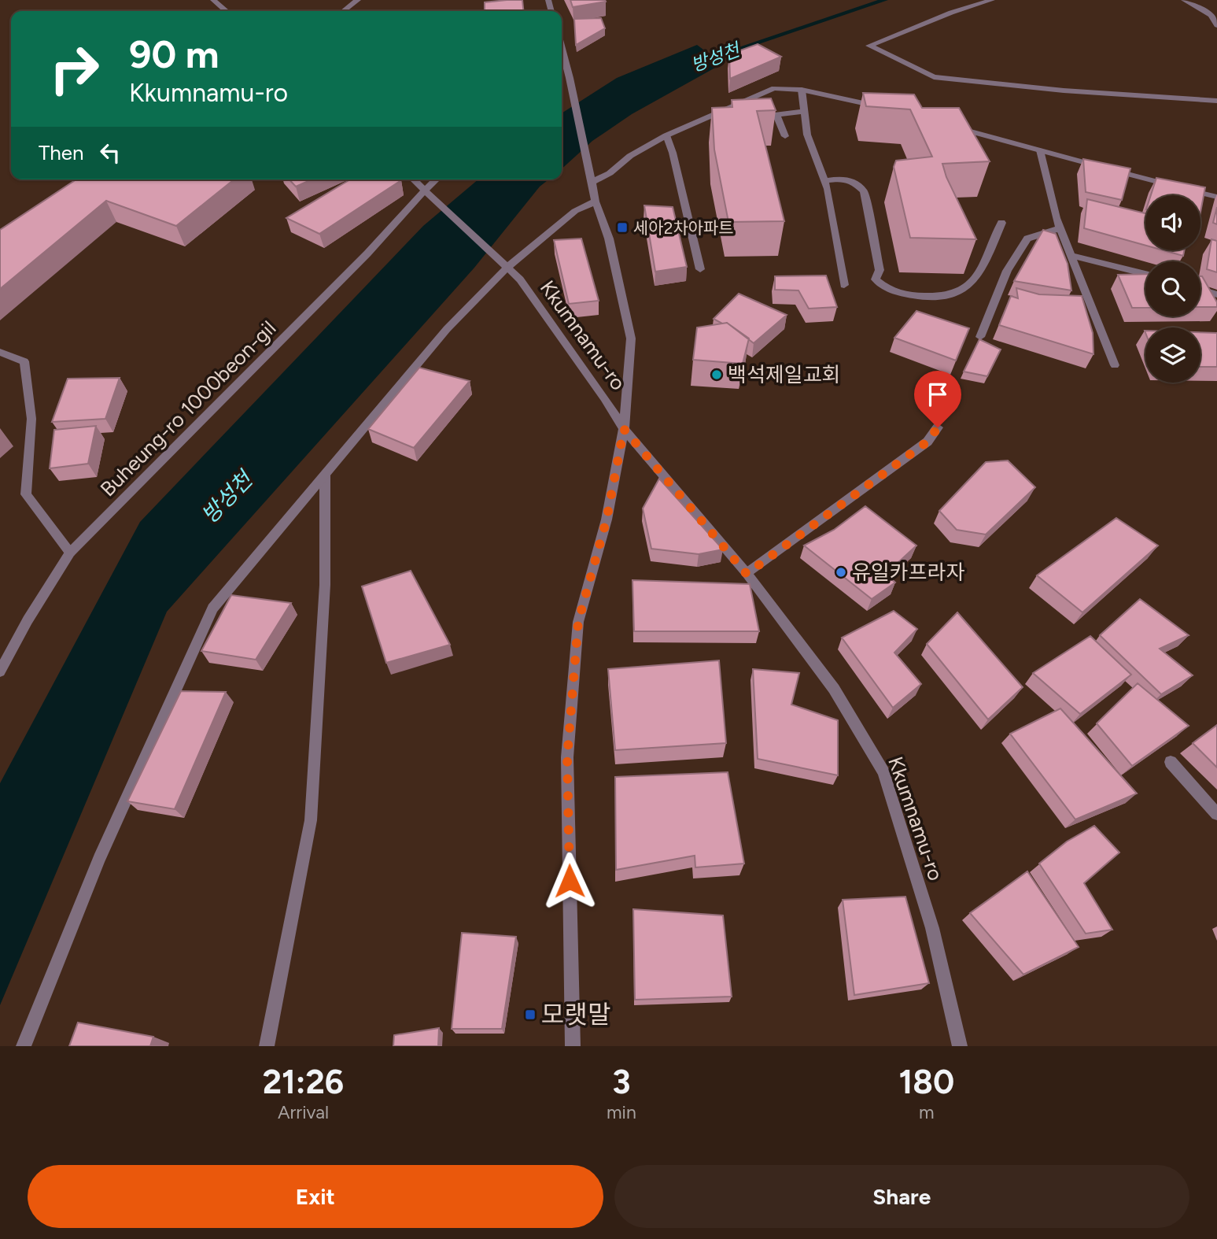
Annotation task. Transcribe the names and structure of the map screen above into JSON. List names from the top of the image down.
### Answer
{
  "streets": {
    "street": ["Kkumnamu-ro", "Buheung-ro 1000beon-gil"]
  },
  "crossings": [
    ["Kkumnamu-ro", "Buheung-ro 1000beon-gil"]
  ],
  "water": ["방성천"],
  "places": {
    "transit": ["세아2차아파트", "모랫말"],
    "other": ["백석제일교회", "유일카프라자"]
  },
  "page": {
    "turn": ["90 m", "Kkumnamu-ro"],
    "then": "Then",
    "eta": [
      "21:26",
      "Arrival",
      "3",
      "min",
      "180",
      "m"
    ],
    "buttons": ["Exit", "Share"]
  }
}
